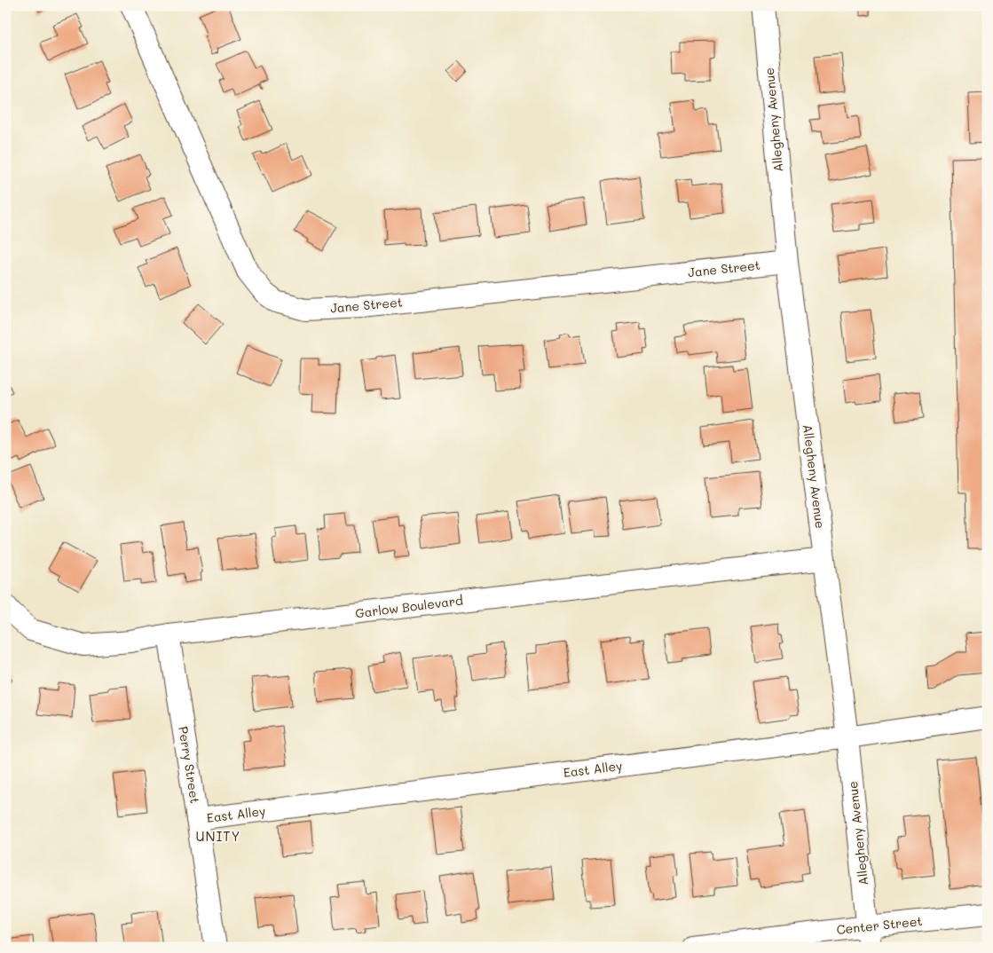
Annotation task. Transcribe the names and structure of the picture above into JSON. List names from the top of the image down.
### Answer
{
  "streets": {
    "street": [
      "Allegheny Avenue",
      "Jane Street",
      "Garlow Boulevard",
      "Perry Street",
      "East Alley",
      "Center Street"
    ]
  },
  "crossings": [
    ["Allegheny Avenue", "Jane Street"],
    ["Allegheny Avenue", "Garlow Boulevard"],
    ["Allegheny Avenue", "East Alley"],
    ["Allegheny Avenue", "Center Street"],
    ["Garlow Boulevard", "Perry Street"],
    ["Perry Street", "East Alley"]
  ],
  "districts": ["UNITY"]
}
